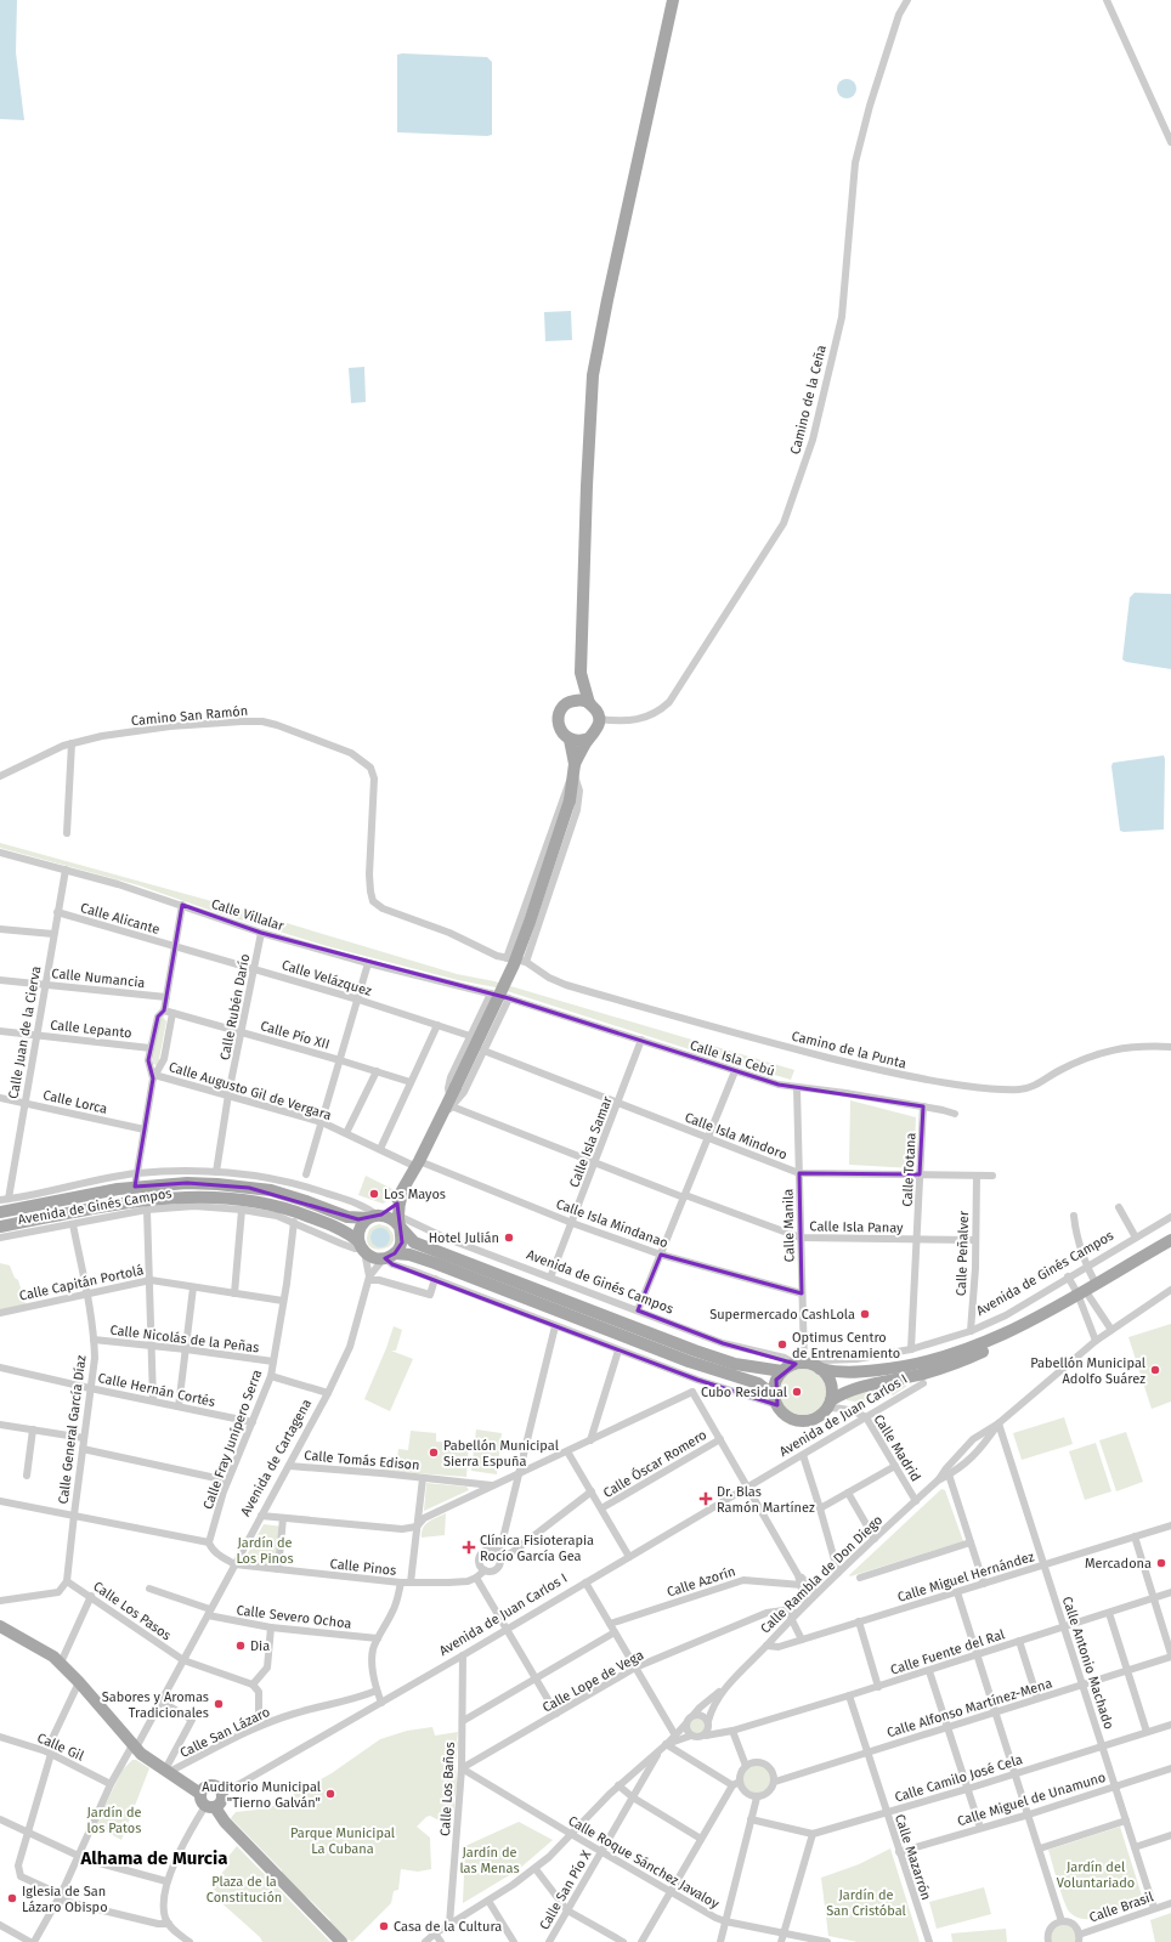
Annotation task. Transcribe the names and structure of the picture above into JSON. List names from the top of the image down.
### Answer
{
  "streets": {
    "main road": ["Avenida de Ginés Campos"],
    "street": [
      "Camino de la Ceña",
      "Camino San Ramón",
      "Calle Villalar",
      "Calle Alicante",
      "Calle Numancia",
      "Calle Velázquez",
      "Calle Rubén Darío",
      "Calle Lepanto",
      "Calle Juan de la Cierva",
      "Calle Pío XII",
      "Camino de la Punta",
      "Calle Isla Cebú",
      "Calle Augusto Gil de Vergara",
      "Calle Lorca",
      "Calle Isla Mindoro",
      "Calle Isla Samar",
      "Calle Totana",
      "Calle Isla Mindanao",
      "Calle Manila",
      "Calle Isla Panay",
      "Calle Peñalver",
      "Calle Capitán Portolá",
      "Calle Nicolás de la Peñas",
      "Calle Hernán Cortés",
      "Avenida de Juan Carlos I",
      "Calle General García Díaz",
      "Calle Fray Junípero Serra",
      "Calle Madrid",
      "Avenida de Cartagena",
      "Calle Tomás Edison",
      "Calle Óscar Romero",
      "Calle Pinos",
      "Calle Rambla de Don Diego",
      "Calle Miguel Hernández",
      "Calle Azorín",
      "Calle Los Pasos",
      "Calle Severo Ochoa",
      "Calle Fuente del Ral",
      "Calle Antonio Machado",
      "Calle Lope de Vega",
      "Calle Alfonso Martínez-Mena",
      "Calle San Lázaro",
      "Calle Gil",
      "Calle Camilo José Cela",
      "Calle Los Baños",
      "Calle Miguel de Unamuno",
      "Calle Mazarrón",
      "Calle Roque Sánchez Javaloy",
      "Calle San Pío X",
      "Calle Brasil"
    ]
  },
  "crossings": [
    ["Camino San Ramón", "Camino de la Punta"],
    ["Calle Villalar", "Calle Rubén Darío"],
    ["Calle Villalar", "Calle Juan de la Cierva"],
    ["Calle Villalar", "Calle Isla Cebú"],
    ["Calle Alicante", "Calle Velázquez"],
    ["Calle Alicante", "Calle Juan de la Cierva"],
    ["Calle Numancia", "Calle Juan de la Cierva"],
    ["Calle Velázquez", "Calle Rubén Darío"],
    ["Calle Rubén Darío", "Calle Pío XII"],
    ["Calle Rubén Darío", "Calle Augusto Gil de Vergara"],
    ["Calle Rubén Darío", "Avenida de Ginés Campos"],
    ["Calle Lepanto", "Calle Juan de la Cierva"],
    ["Calle Juan de la Cierva", "Calle Lorca"],
    ["Calle Juan de la Cierva", "Avenida de Ginés Campos"],
    ["Calle Isla Cebú", "Calle Isla Samar"],
    ["Calle Isla Cebú", "Calle Totana"],
    ["Calle Isla Cebú", "Calle Manila"],
    ["Calle Augusto Gil de Vergara", "Calle Isla Mindanao"],
    ["Calle Isla Mindoro", "Calle Isla Samar"],
    ["Calle Isla Mindoro", "Calle Totana"],
    ["Calle Isla Mindoro", "Calle Manila"],
    ["Calle Isla Mindoro", "Calle Peñalver"],
    ["Calle Isla Samar", "Avenida de Ginés Campos"],
    ["Calle Isla Samar", "Calle Isla Mindanao"],
    ["Calle Isla Samar", "Calle Isla Panay"],
    ["Calle Totana", "Avenida de Ginés Campos"],
    ["Calle Totana", "Calle Isla Panay"],
    ["Avenida de Ginés Campos", "Calle Manila"],
    ["Avenida de Ginés Campos", "Calle Peñalver"],
    ["Avenida de Ginés Campos", "Calle General García Díaz"],
    ["Avenida de Ginés Campos", "Calle Fray Junípero Serra"],
    ["Avenida de Ginés Campos", "Calle Madrid"],
    ["Avenida de Ginés Campos", "Avenida de Cartagena"],
    ["Calle Isla Mindanao", "Calle Manila"],
    ["Calle Manila", "Calle Isla Panay"],
    ["Calle Manila", "Calle Madrid"],
    ["Calle Isla Panay", "Calle Peñalver"],
    ["Calle Capitán Portolá", "Calle General García Díaz"],
    ["Calle Capitán Portolá", "Calle Fray Junípero Serra"],
    ["Calle Nicolás de la Peñas", "Calle General García Díaz"],
    ["Calle Nicolás de la Peñas", "Calle Fray Junípero Serra"],
    ["Calle Hernán Cortés", "Calle General García Díaz"],
    ["Calle Hernán Cortés", "Calle Fray Junípero Serra"],
    ["Avenida de Juan Carlos I", "Calle Madrid"],
    ["Avenida de Juan Carlos I", "Calle Los Baños"],
    ["Calle General García Díaz", "Calle Los Pasos"],
    ["Calle Madrid", "Calle Rambla de Don Diego"],
    ["Avenida de Cartagena", "Calle Tomás Edison"],
    ["Avenida de Cartagena", "Calle Pinos"],
    ["Avenida de Cartagena", "Calle Los Pasos"],
    ["Avenida de Cartagena", "Calle Severo Ochoa"],
    ["Avenida de Cartagena", "Calle Gil"],
    ["Calle Óscar Romero", "Calle Pinos"],
    ["Calle Rambla de Don Diego", "Calle Miguel Hernández"],
    ["Calle Rambla de Don Diego", "Calle Antonio Machado"],
    ["Calle Rambla de Don Diego", "Calle Lope de Vega"],
    ["Calle Miguel Hernández", "Calle Antonio Machado"],
    ["Calle Fuente del Ral", "Calle Antonio Machado"],
    ["Calle Fuente del Ral", "Calle Mazarrón"],
    ["Calle Antonio Machado", "Calle Alfonso Martínez-Mena"],
    ["Calle Antonio Machado", "Calle Camilo José Cela"],
    ["Calle Antonio Machado", "Calle Miguel de Unamuno"],
    ["Calle Antonio Machado", "Calle Brasil"],
    ["Calle Lope de Vega", "Calle Los Baños"],
    ["Calle Lope de Vega", "Calle Roque Sánchez Javaloy"],
    ["Calle Alfonso Martínez-Mena", "Calle Mazarrón"],
    ["Calle Camilo José Cela", "Calle Mazarrón"],
    ["Calle Los Baños", "Calle Roque Sánchez Javaloy"],
    ["Calle Miguel de Unamuno", "Calle Mazarrón"],
    ["Calle Roque Sánchez Javaloy", "Calle San Pío X"]
  ],
  "districts": ["Alhama de Murcia"],
  "parks": [
    "Jardín de Los Pinos",
    "Jardín de los Patos",
    "Parque Municipal La Cubana",
    "Jardín de las Menas",
    "Jardín del Voluntariado",
    "Plaza de la Constitución",
    "Jardín de San Cristóbal"
  ],
  "places": {
    "other": [
      "Los Mayos",
      "Hotel Julián",
      "Supermercado CashLola",
      "Optimus Centro de Entrenamiento",
      "Pabellón Municipal Adolfo Suárez",
      "Cubo Residual",
      "Pabellón Municipal Sierra Espuña",
      "Mercadona",
      "Dia",
      "Sabores y Aromas Tradicionales",
      "Auditorio Municipal \"Tierno Galván\"",
      "Iglesia de San Lázaro Obispo",
      "Casa de la Cultura"
    ],
    "health": ["Dr. Blas Ramón Martínez", "Clínica Fisioterapia Rocío García Gea"]
  }
}
